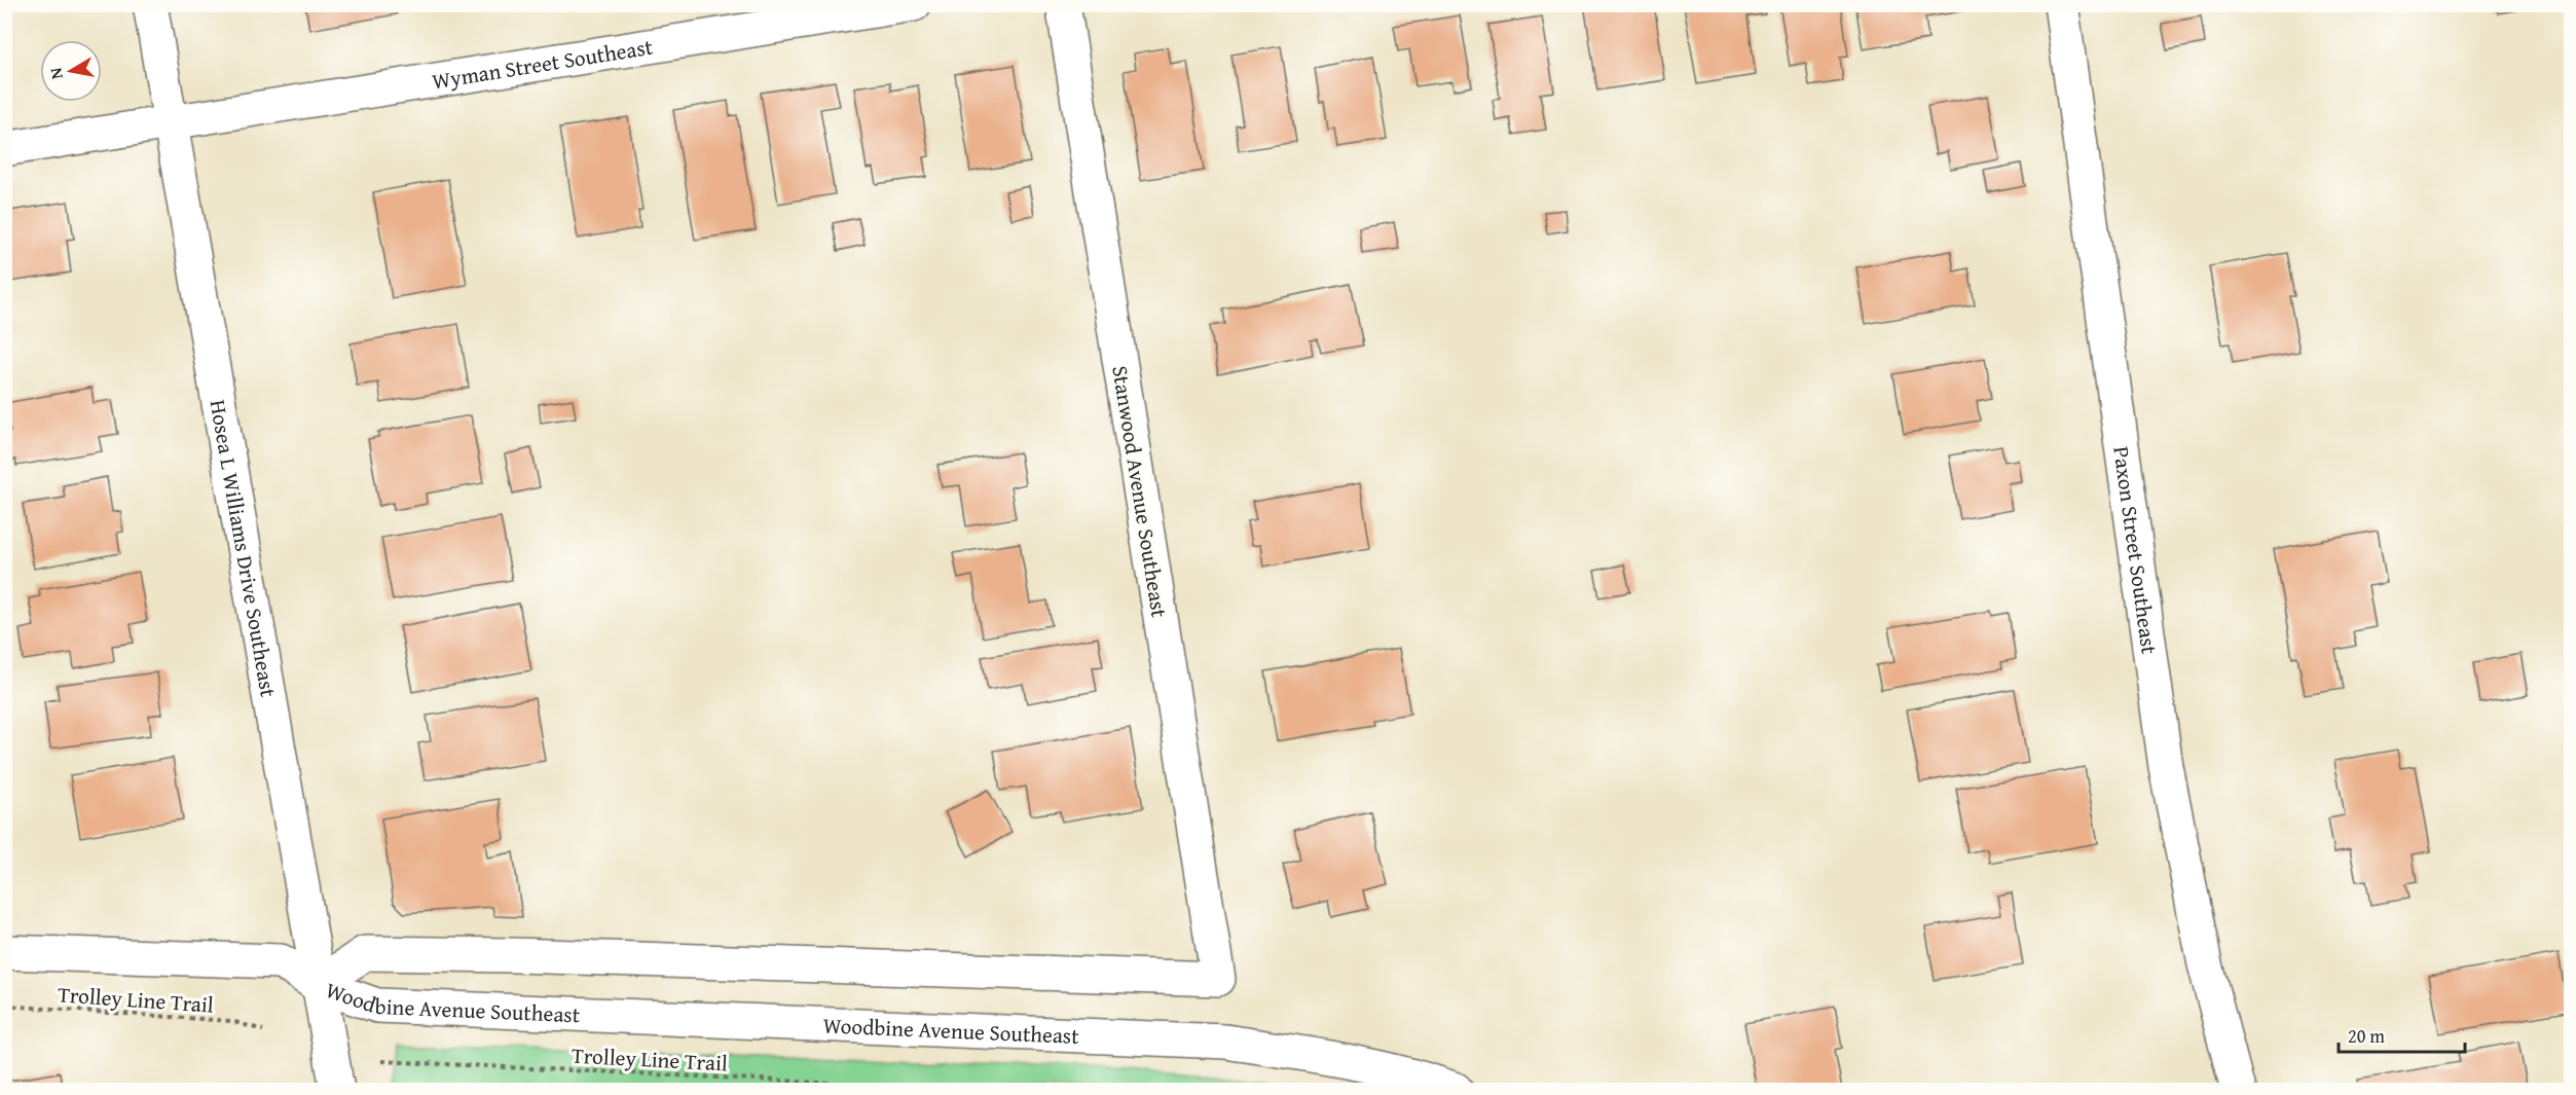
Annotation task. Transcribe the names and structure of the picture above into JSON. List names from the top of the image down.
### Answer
{
  "streets": {
    "street": [
      "Wyman Street Southeast",
      "Stanwood Avenue Southeast",
      "Hosea L Williams Drive Southeast",
      "Paxon Street Southeast",
      "Woodbine Avenue Southeast"
    ],
    "path": ["Trolley Line Trail"]
  },
  "crossings": [
    ["Wyman Street Southeast", "Hosea L Williams Drive Southeast"],
    ["Stanwood Avenue Southeast", "Woodbine Avenue Southeast"],
    ["Hosea L Williams Drive Southeast", "Woodbine Avenue Southeast"]
  ],
  "scale_bar": "20 m",
  "north": "left"
}
